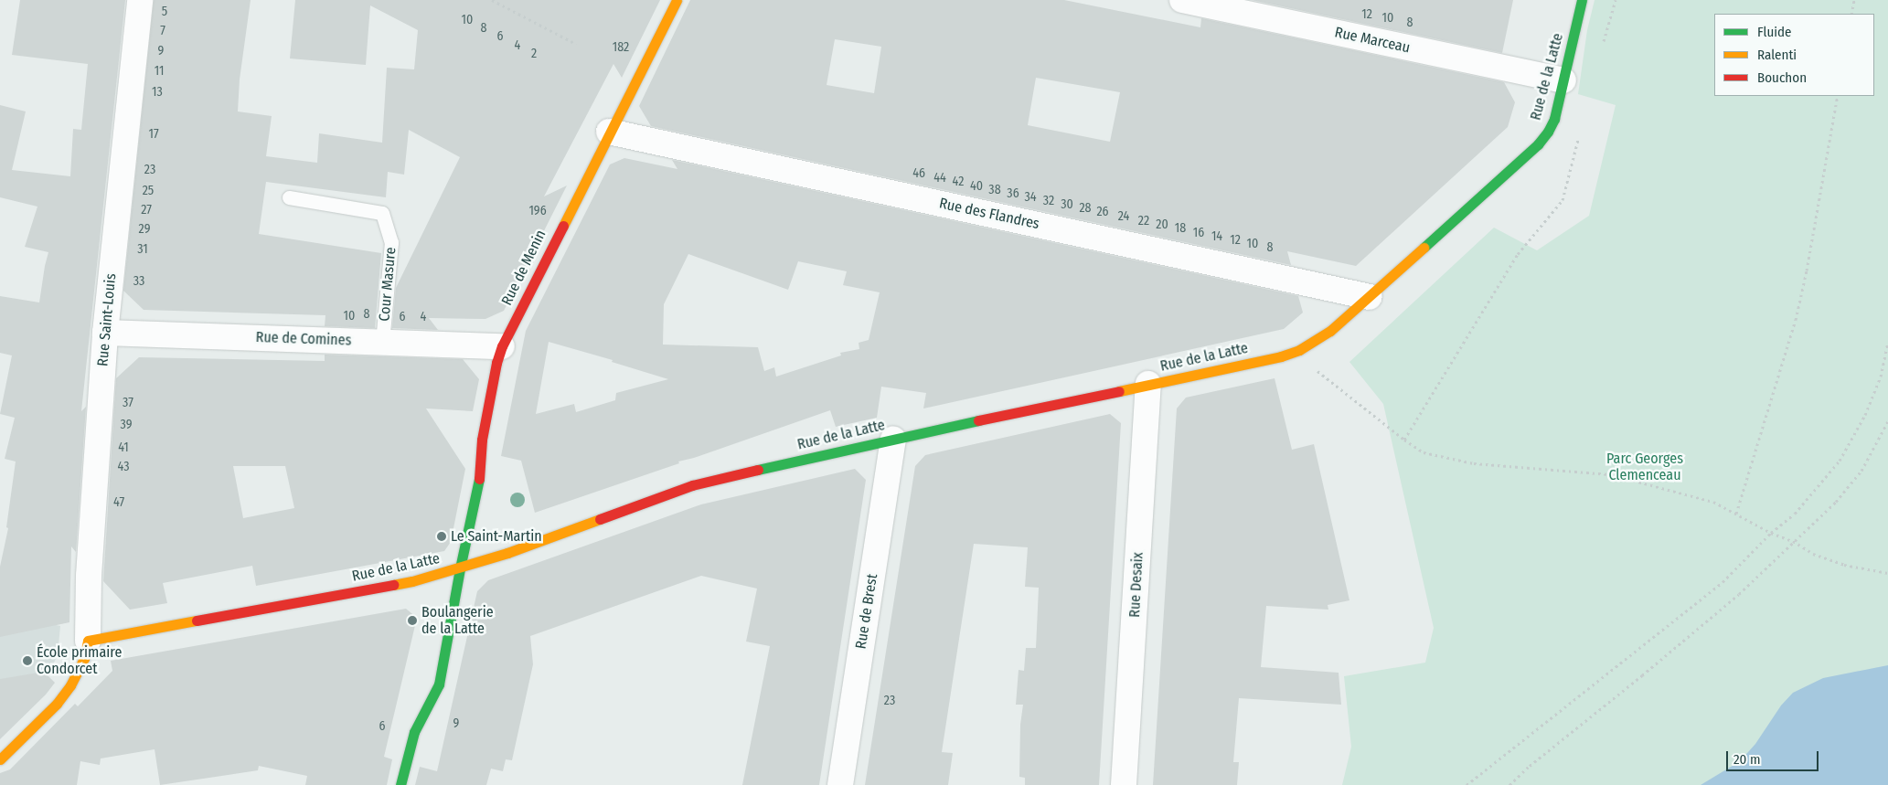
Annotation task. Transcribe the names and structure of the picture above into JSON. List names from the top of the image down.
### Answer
{
  "streets": {
    "street": [
      "Rue Marceau",
      "Rue de la Latte",
      "Rue des Flandres",
      "Rue de Menin",
      "Rue Saint-Louis",
      "Rue de Comines",
      "Rue Desaix",
      "Rue de Brest"
    ],
    "lane": ["Cour Masure"]
  },
  "crossings": [
    ["Rue Marceau", "Rue de la Latte"],
    ["Rue de la Latte", "Rue des Flandres"],
    ["Rue de la Latte", "Rue de Menin"],
    ["Rue de la Latte", "Rue Saint-Louis"],
    ["Rue de la Latte", "Rue Desaix"],
    ["Rue de la Latte", "Rue de Brest"],
    ["Rue des Flandres", "Rue de Menin"],
    ["Rue de Menin", "Rue de Comines"],
    ["Cour Masure", "Rue de Comines"],
    ["Rue Saint-Louis", "Rue de Comines"]
  ],
  "parks": ["Parc Georges Clemenceau"],
  "places": ["Le Saint-Martin", "Boulangerie de la Latte", "École primaire Condorcet"],
  "house_numbers": [
    "5",
    "12",
    "10",
    "10",
    "8",
    "8",
    "7",
    "6",
    "4",
    "182",
    "9",
    "2",
    "11",
    "13",
    "17",
    "23",
    "46",
    "44",
    "42",
    "40",
    "38",
    "25",
    "36",
    "34",
    "32",
    "30",
    "28",
    "27",
    "196",
    "26",
    "24",
    "22",
    "20",
    "18",
    "29",
    "16",
    "14",
    "12",
    "10",
    "8",
    "31",
    "33",
    "8",
    "10",
    "6",
    "4",
    "37",
    "39",
    "41",
    "43",
    "47",
    "23",
    "9",
    "6"
  ],
  "legend": ["Fluide", "Ralenti", "Bouchon"],
  "scale_bar": "20 m"
}
